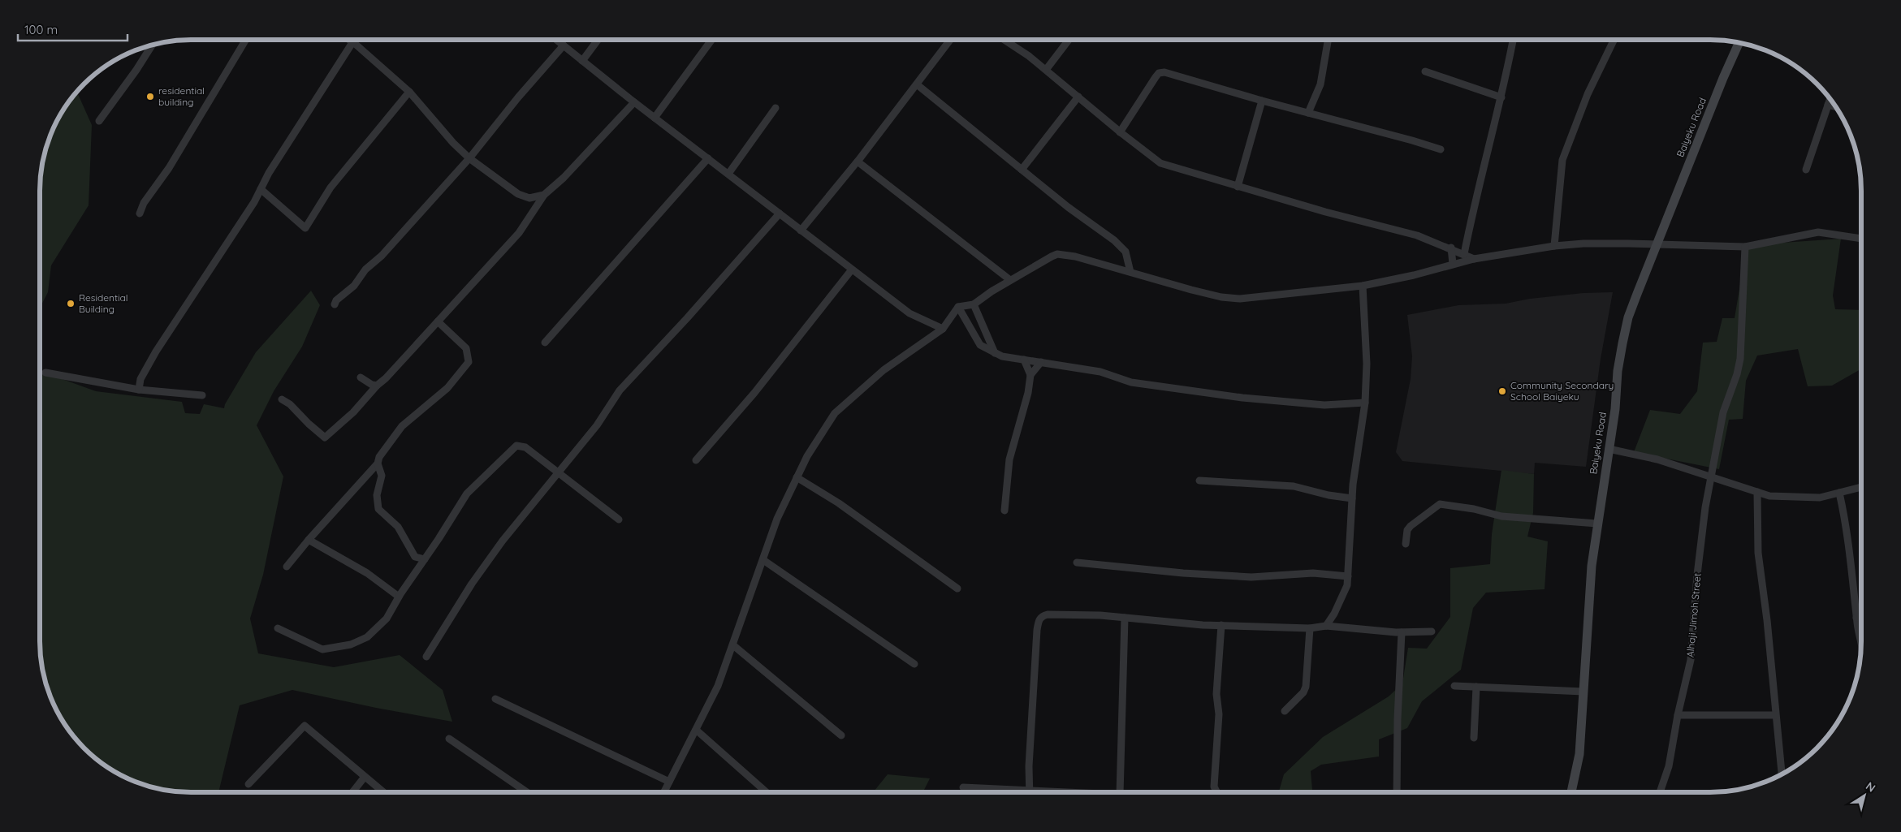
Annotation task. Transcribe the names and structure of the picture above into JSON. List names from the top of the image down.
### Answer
{
  "streets": {
    "main road": ["Baiyeku Road"],
    "street": ["Alhaji Jimoh Street"]
  },
  "places": ["residential building", "Residential Building", "Community Secondary School Baiyeku"],
  "scale_bar": "100 m",
  "north": "top right"
}
